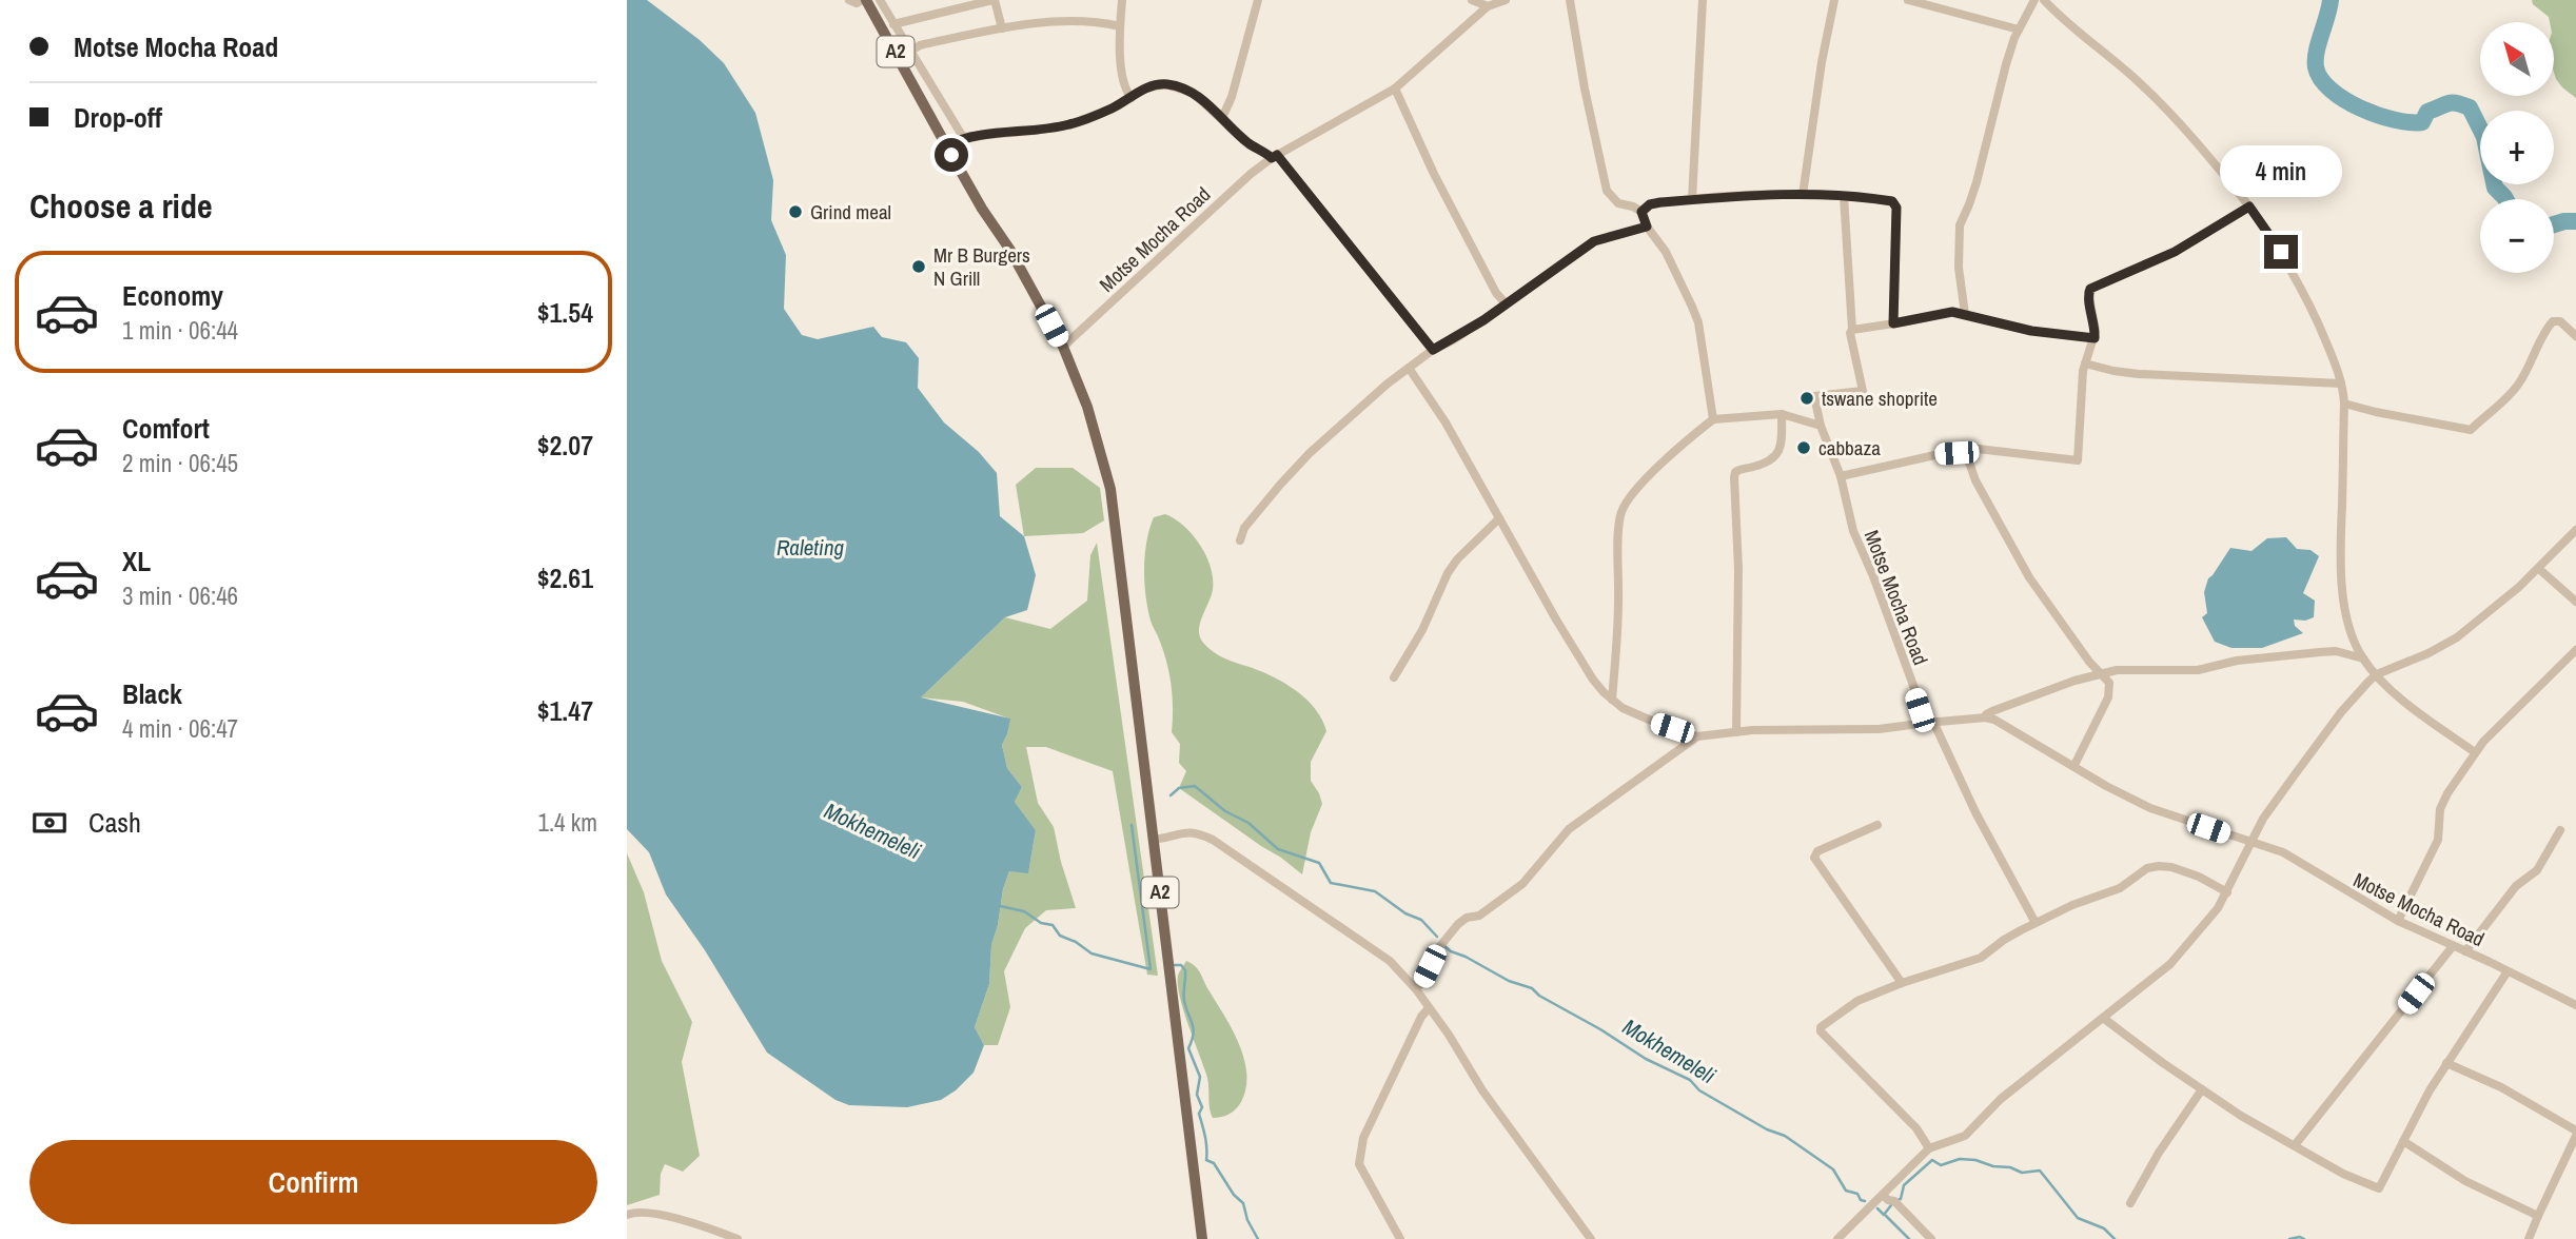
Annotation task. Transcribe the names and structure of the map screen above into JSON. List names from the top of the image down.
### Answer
{
  "streets": {
    "main road": ["A2"],
    "street": ["Motse Mocha Road"]
  },
  "crossings": [
    ["A2", "Motse Mocha Road"]
  ],
  "water": ["Raleting", "Mokhemeleli"],
  "places": [
    "Grind meal",
    "Mr B Burgers N Grill",
    "tswane shoprite",
    "cabbaza"
  ],
  "north": "top left",
  "page": {
    "banner": ["Motse Mocha Road", "Drop-off"],
    "map_buttons": ["+", "−"],
    "bubble": "4 min",
    "heading": "Choose a ride",
    "list": [
      {
        "name": "Economy",
        "note": "1 min · 06:44",
        "value": "$1.54"
      },
      {
        "name": "Comfort",
        "note": "2 min · 06:45",
        "value": "$2.07"
      },
      {
        "name": "XL",
        "note": "3 min · 06:46",
        "value": "$2.61"
      },
      {
        "name": "Black",
        "note": "4 min · 06:47",
        "value": "$1.47"
      }
    ],
    "pay": ["Cash", "1.4 km"],
    "buttons": "Confirm"
  }
}
